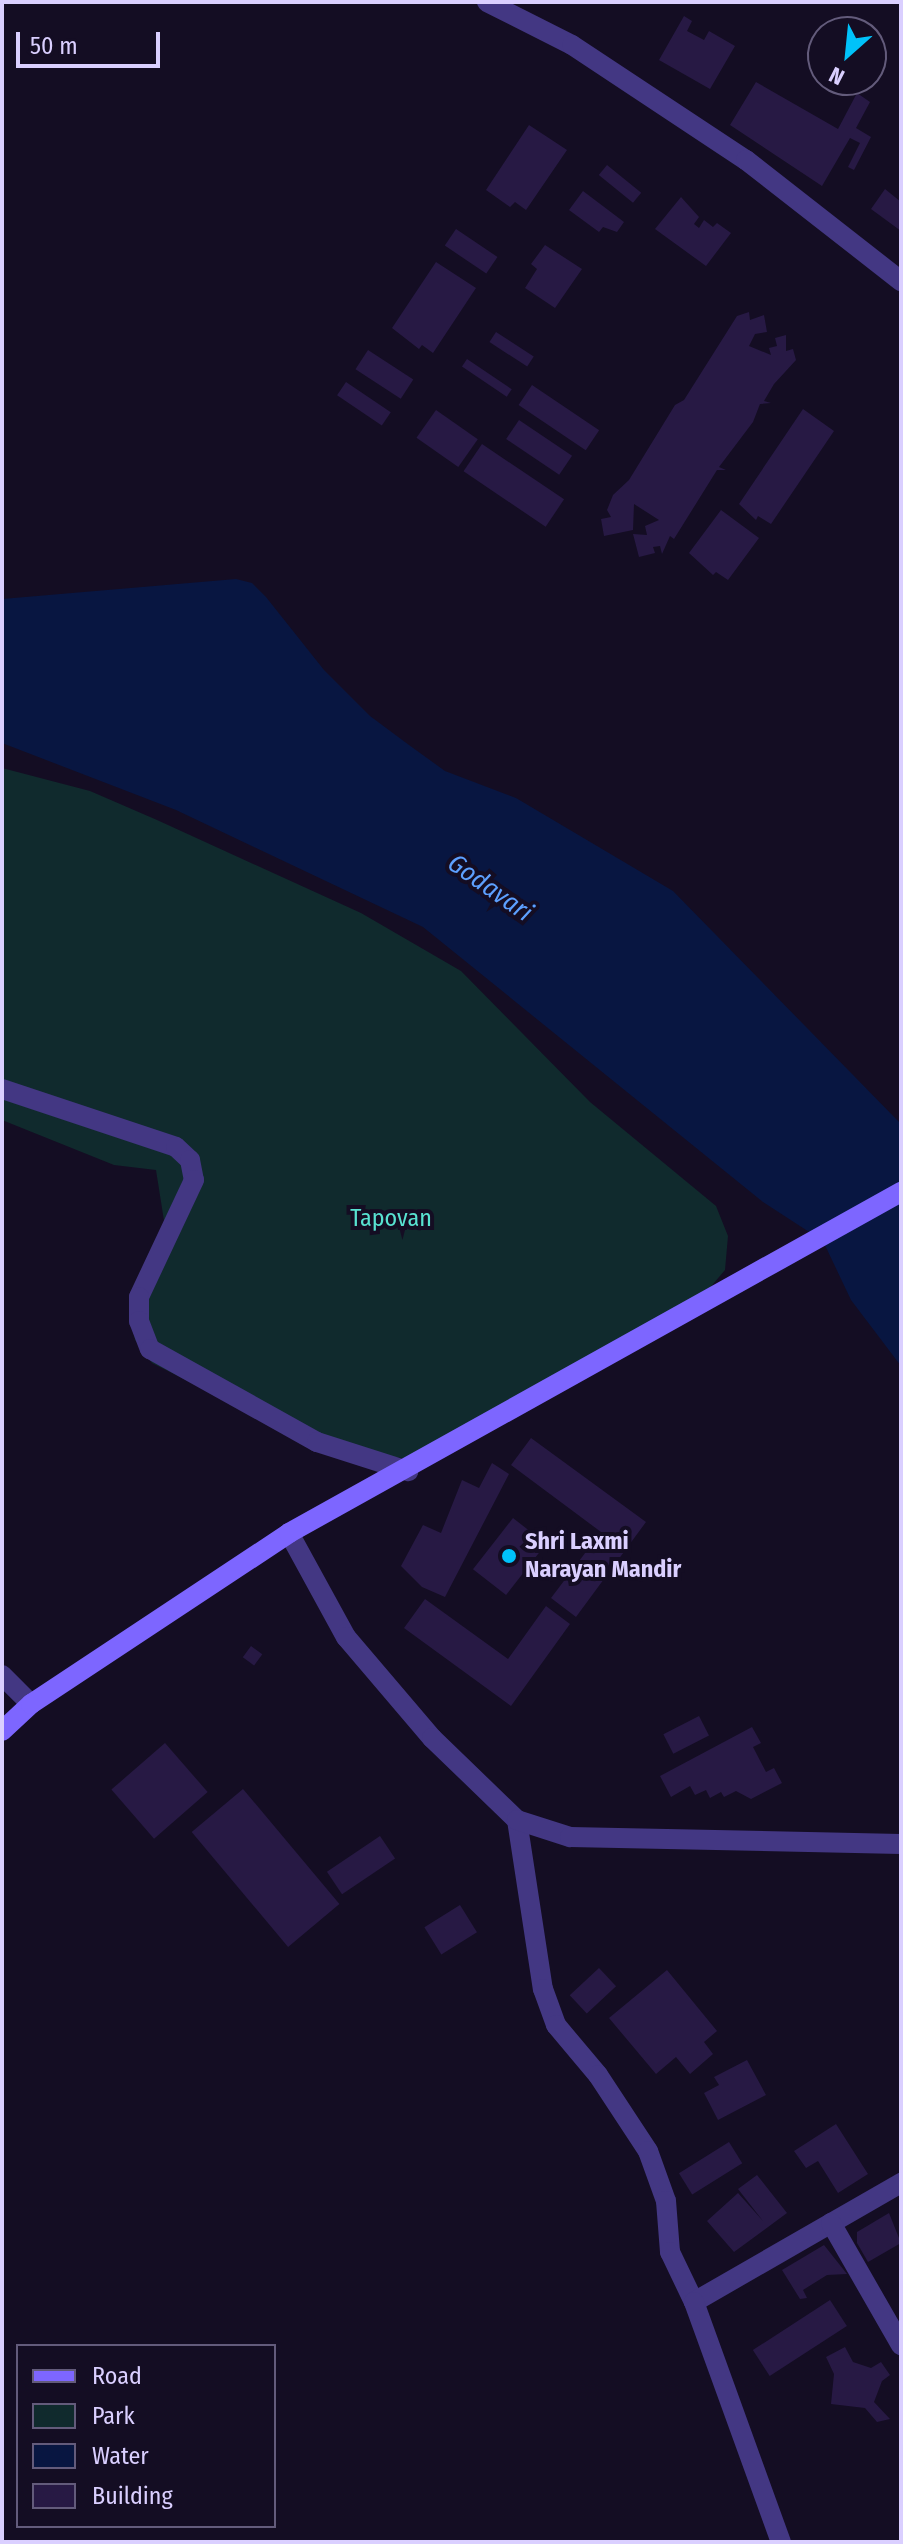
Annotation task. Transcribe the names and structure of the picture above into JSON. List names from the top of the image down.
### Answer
{
  "water": ["Godavari"],
  "parks": ["Tapovan"],
  "places": ["Shri Laxmi Narayan Mandir"],
  "legend": [
    "Road",
    "Park",
    "Water",
    "Building"
  ],
  "scale_bar": "50 m",
  "north": "bottom left"
}
